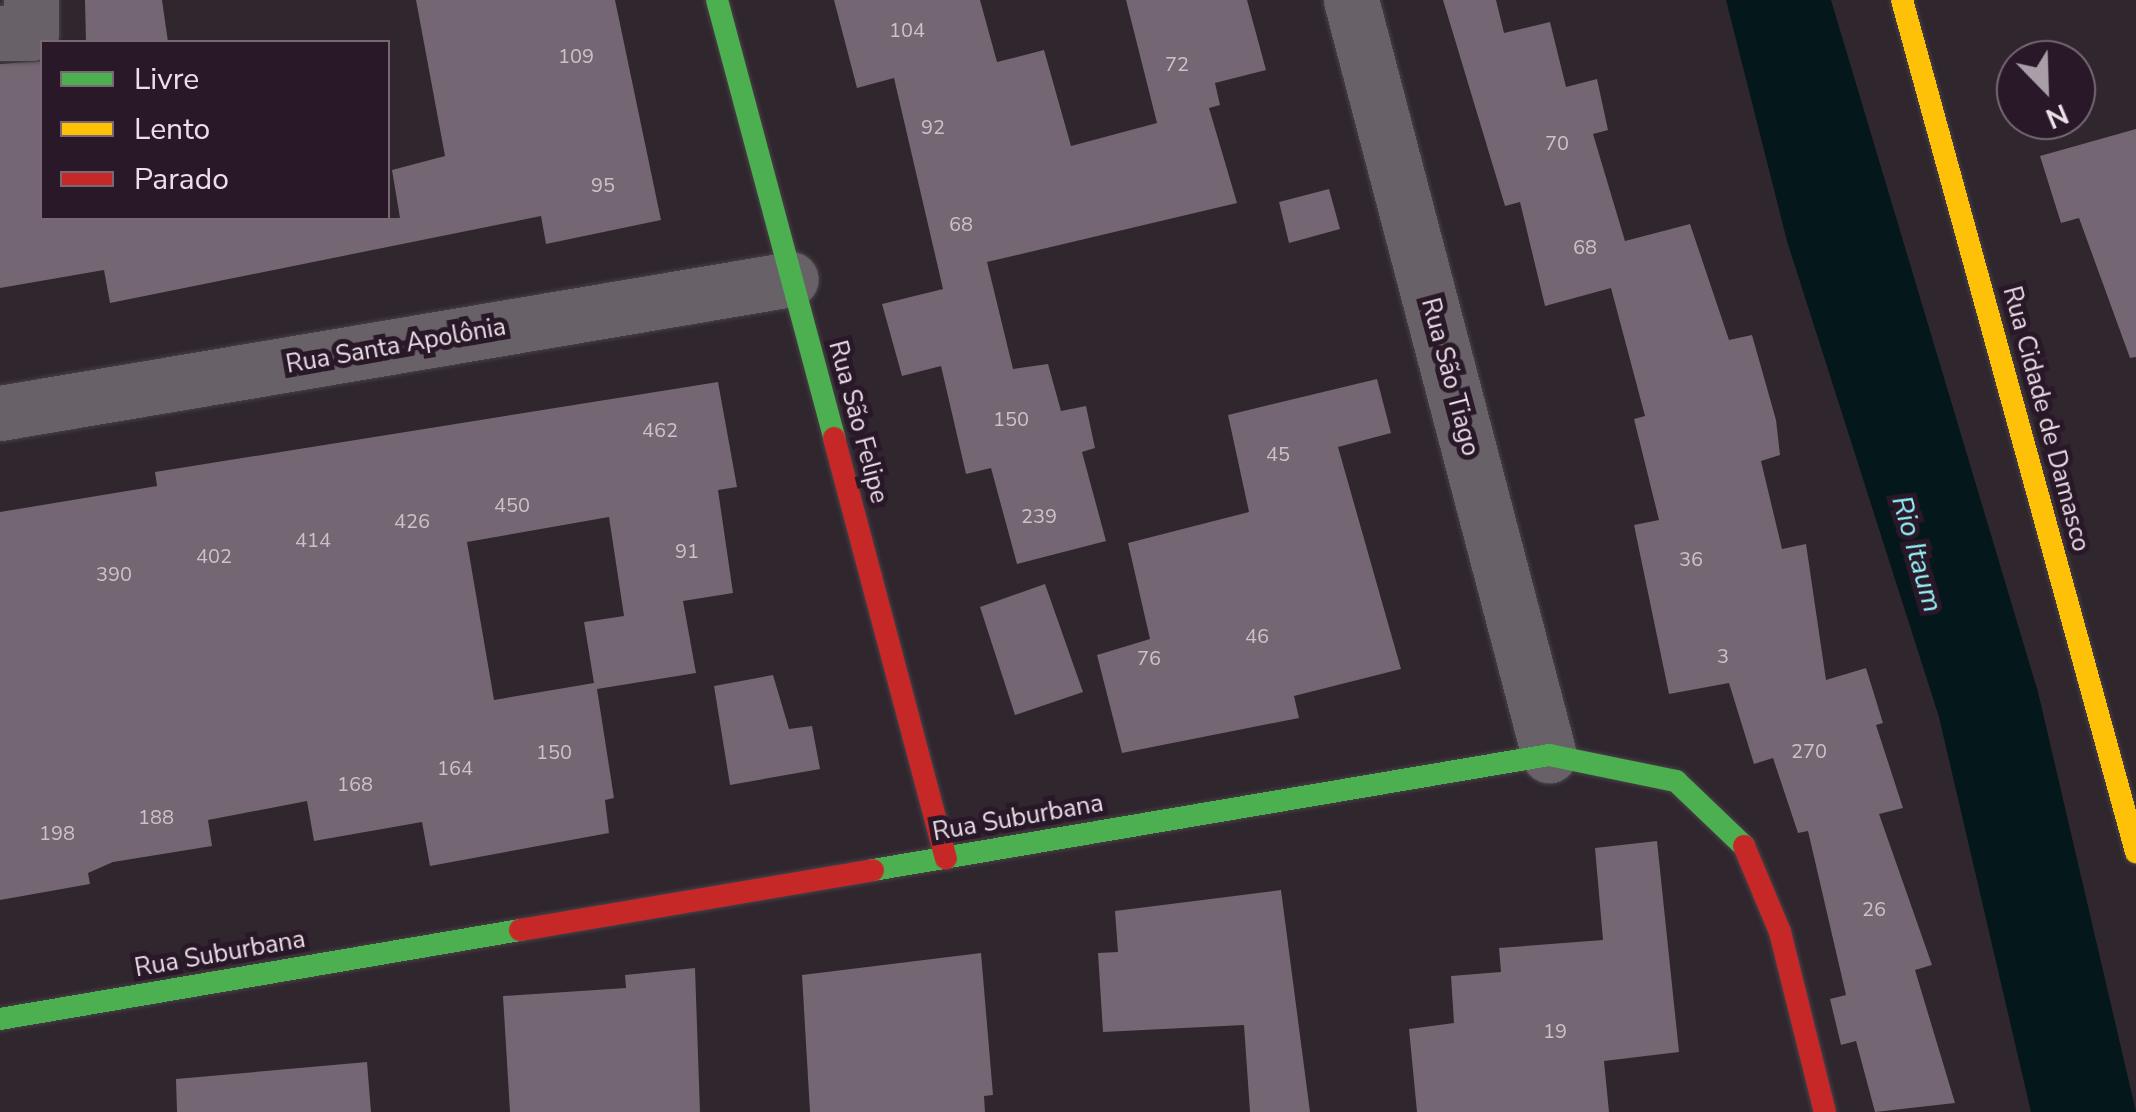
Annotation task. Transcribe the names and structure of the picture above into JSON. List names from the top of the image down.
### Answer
{
  "streets": {
    "street": [
      "Rua Santa Apolônia",
      "Rua São Tiago",
      "Rua Cidade de Damasco",
      "Rua São Felipe",
      "Rua Suburbana"
    ]
  },
  "crossings": [
    ["Rua Santa Apolônia", "Rua São Felipe"],
    ["Rua São Tiago", "Rua Suburbana"],
    ["Rua São Felipe", "Rua Suburbana"]
  ],
  "water": ["Rio Itaum"],
  "house_numbers": [
    "104",
    "109",
    "72",
    "92",
    "70",
    "95",
    "68",
    "68",
    "150",
    "462",
    "45",
    "450",
    "239",
    "426",
    "414",
    "91",
    "402",
    "36",
    "390",
    "46",
    "3",
    "76",
    "270",
    "150",
    "164",
    "168",
    "188",
    "198",
    "26",
    "19"
  ],
  "legend": ["Livre", "Lento", "Parado"],
  "north": "bottom right"
}
